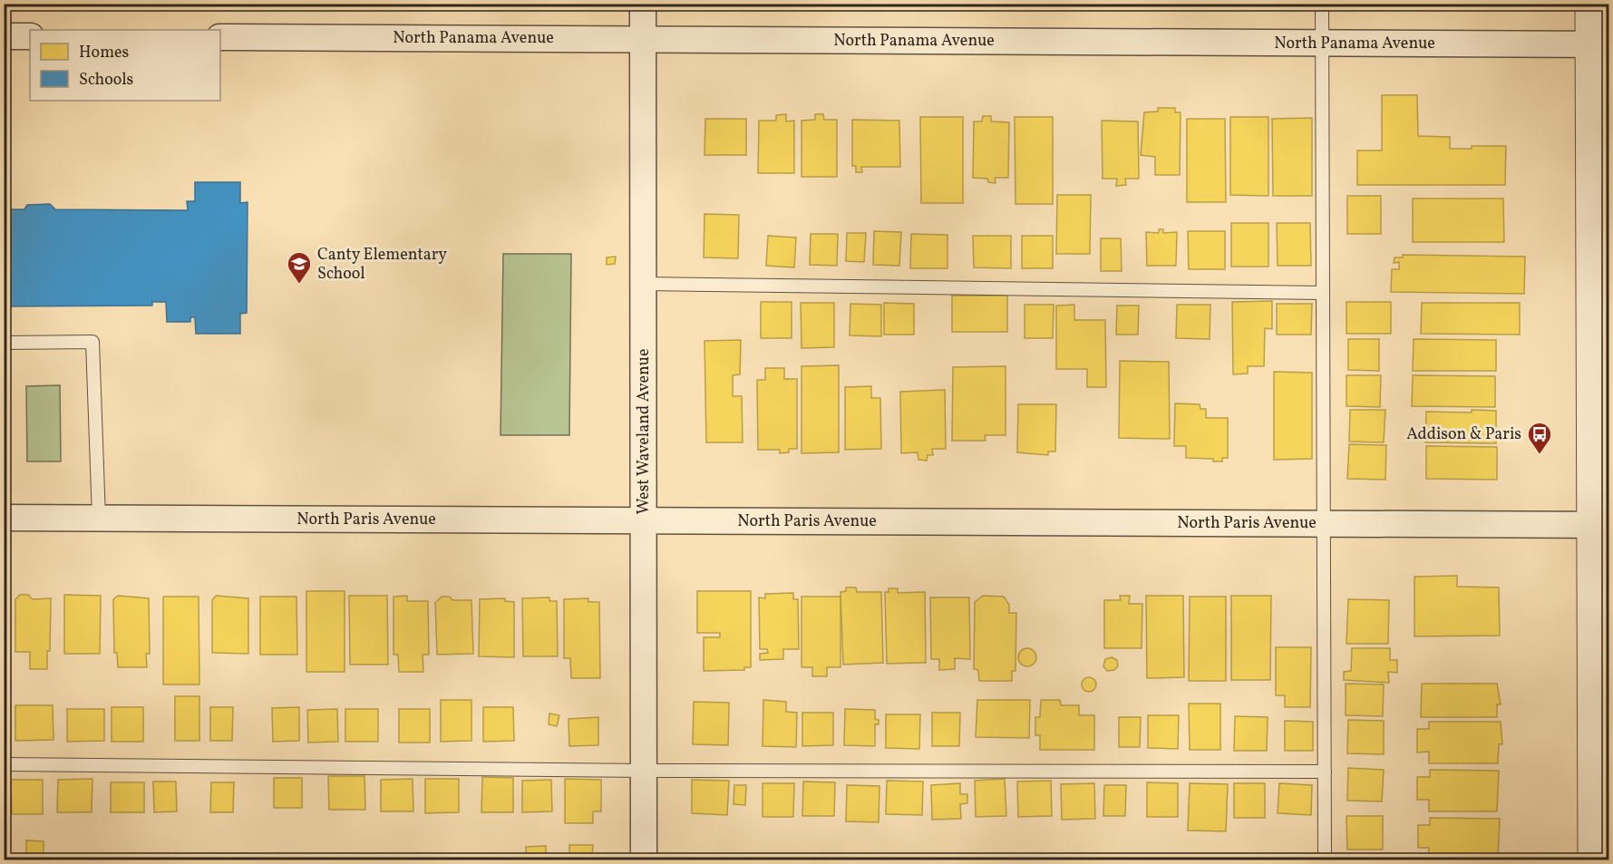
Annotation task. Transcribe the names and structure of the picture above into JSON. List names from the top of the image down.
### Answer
{
  "streets": {
    "street": ["North Panama Avenue", "West Waveland Avenue", "North Paris Avenue"]
  },
  "crossings": [
    ["North Panama Avenue", "West Waveland Avenue"],
    ["West Waveland Avenue", "North Paris Avenue"]
  ],
  "places": {
    "school or university": ["Canty Elementary School"],
    "bus stop": ["Addison & Paris"]
  },
  "legend": ["Homes", "Schools"]
}
